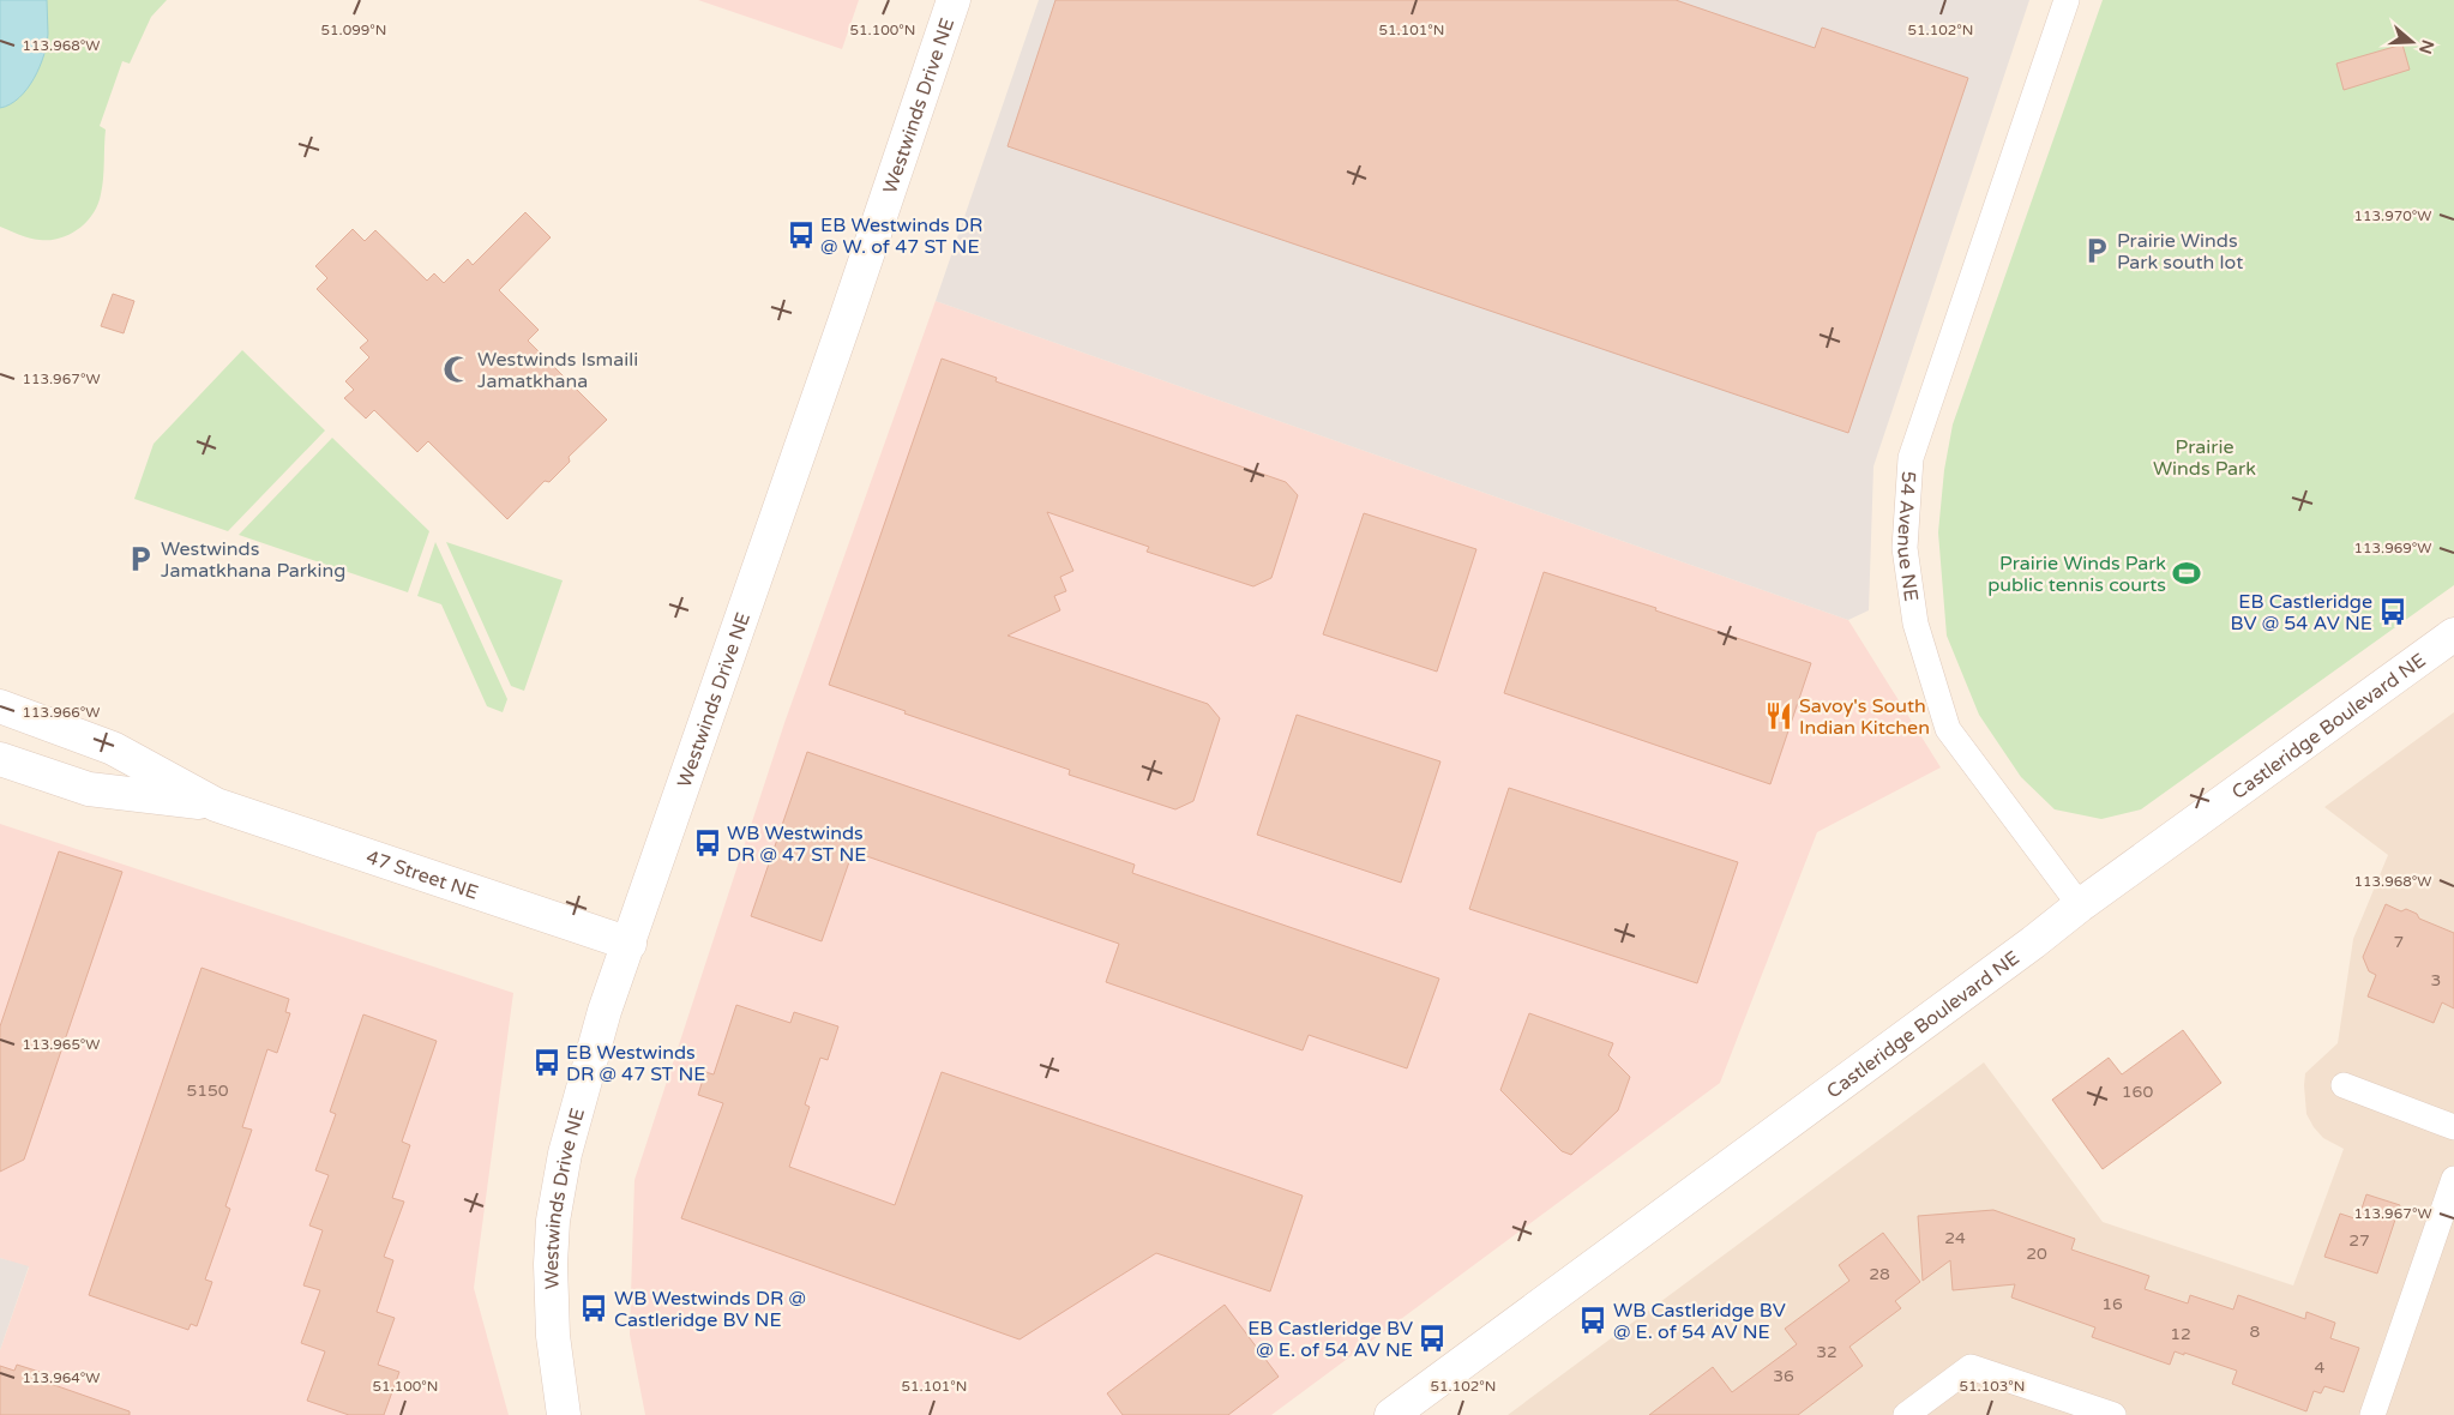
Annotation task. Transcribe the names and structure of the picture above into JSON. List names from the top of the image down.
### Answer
{
  "streets": {
    "street": [
      "Westwinds Drive NE",
      "54 Avenue NE",
      "Castleridge Boulevard NE",
      "47 Street NE"
    ]
  },
  "crossings": [
    ["Westwinds Drive NE", "47 Street NE"],
    ["54 Avenue NE", "Castleridge Boulevard NE"]
  ],
  "parks": ["Prairie Winds Park"],
  "places": {
    "bus stop": [
      "EB Westwinds DR @ W. of 47 ST NE",
      "EB Castleridge BV @ 54 AV NE",
      "WB Westwinds DR @ 47 ST NE",
      "EB Westwinds DR @ 47 ST NE",
      "WB Westwinds DR @ Castleridge BV NE",
      "WB Castleridge BV @ E. of 54 AV NE",
      "EB Castleridge BV @ E. of 54 AV NE"
    ],
    "parking": ["Prairie Winds Park south lot", "Westwinds Jamatkhana Parking"],
    "mosque": ["Westwinds Ismaili Jamatkhana"],
    "sports": ["Prairie Winds Park public tennis courts"],
    "restaurant": ["Savoy's South Indian Kitchen"]
  },
  "house_numbers": [
    "7",
    "3",
    "5150",
    "160",
    "24",
    "27",
    "20",
    "28",
    "16",
    "8",
    "12",
    "32",
    "4",
    "36"
  ],
  "north": "right",
  "coordinates": [
    "51.100°N",
    "51.099°N",
    "51.101°N",
    "51.102°N",
    "113.968°W",
    "113.970°W",
    "113.967°W",
    "113.969°W",
    "113.966°W",
    "113.965°W",
    "113.964°W",
    "51.103°N"
  ]
}
